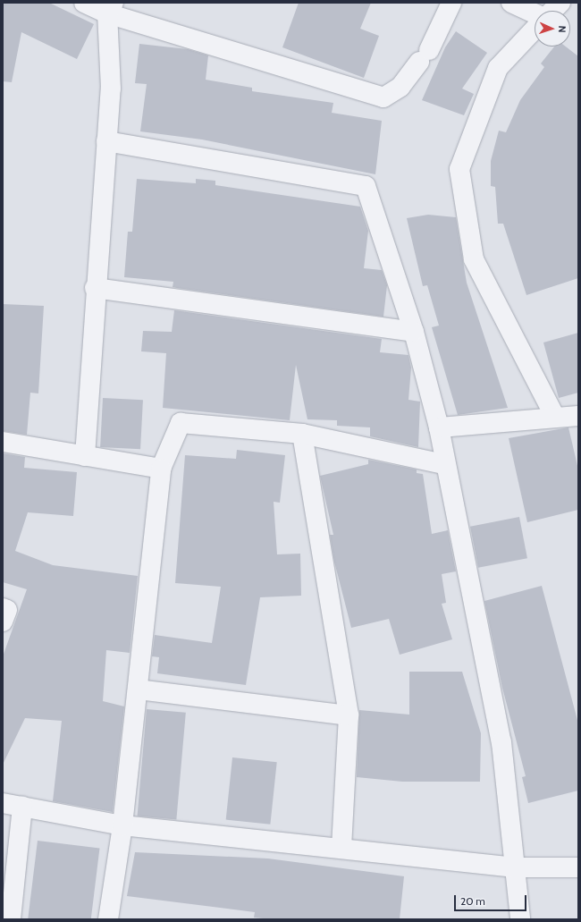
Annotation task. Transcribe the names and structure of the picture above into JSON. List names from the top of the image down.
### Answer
{
  "scale_bar": "20 m",
  "north": "right"
}
